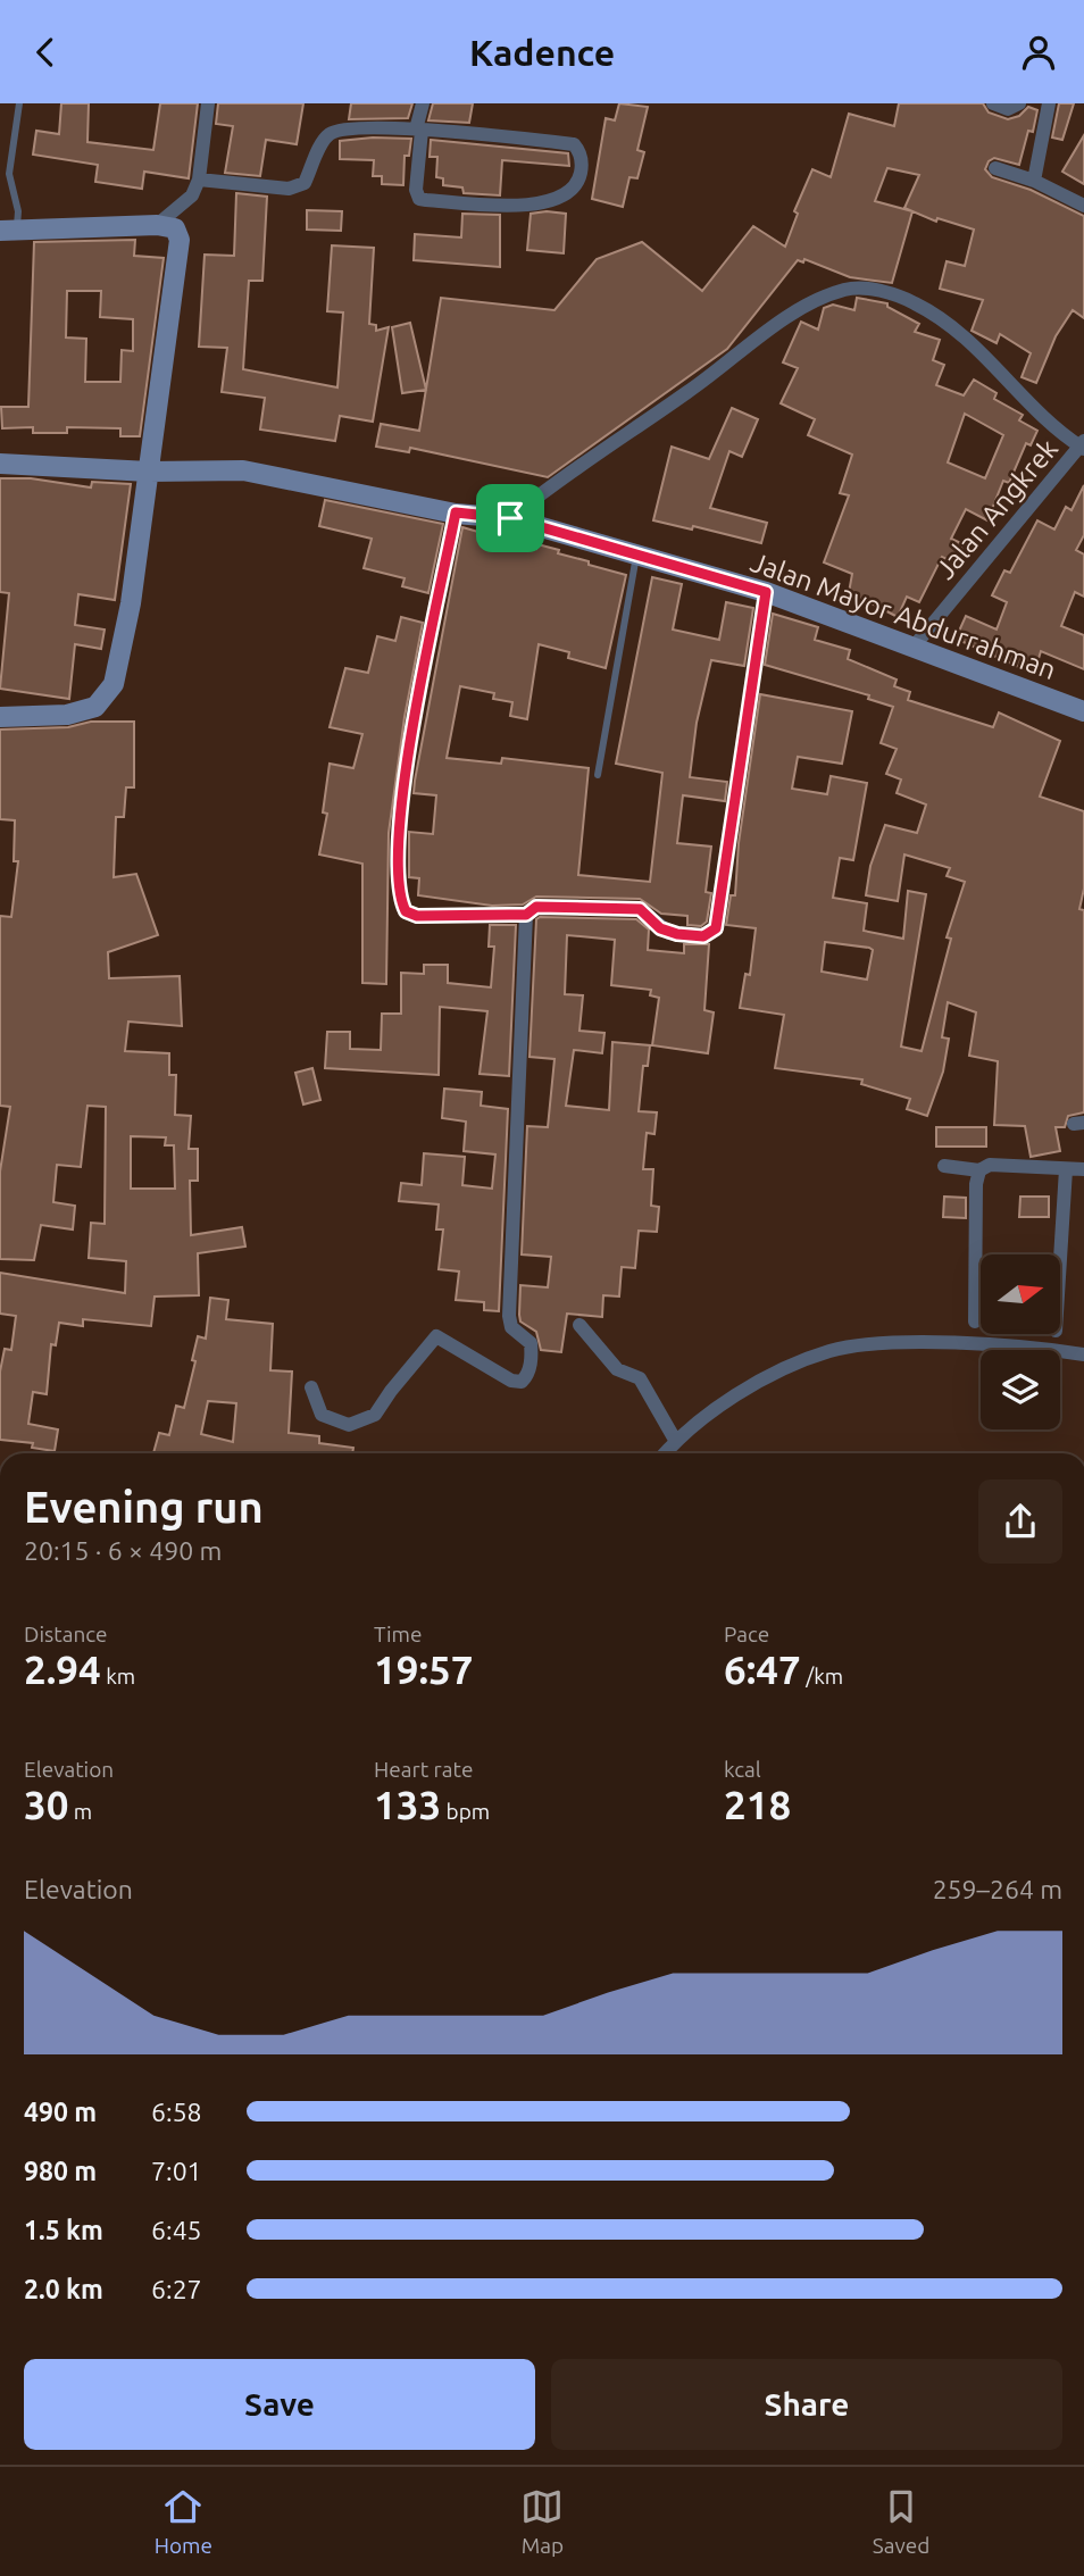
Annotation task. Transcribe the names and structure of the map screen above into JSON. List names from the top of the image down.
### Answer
{
  "streets": {
    "main road": ["Jalan Mayor Abdurrahman"],
    "street": ["Jalan Angkrek"]
  },
  "crossings": [
    ["Jalan Angkrek", "Jalan Mayor Abdurrahman"]
  ],
  "north": "right",
  "page": {
    "header": "Kadence",
    "heading": ["Evening run", "20:15 · 6 × 490 m"],
    "stats": [
      ["Distance", "2.94 km"],
      ["Time", "19:57"],
      ["Pace", "6:47 /km"],
      ["Elevation", "30 m"],
      ["Heart rate", "133 bpm"],
      ["kcal", "218"]
    ],
    "chart": ["Elevation", "259–264 m"],
    "list": [
      {
        "name": "490 m",
        "note": "6:58"
      },
      {
        "name": "980 m",
        "note": "7:01"
      },
      {
        "name": "1.5 km",
        "note": "6:45"
      },
      {
        "name": "2.0 km",
        "note": "6:27"
      }
    ],
    "buttons": ["Save", "Share"],
    "tabs": ["Home", "Map", "Saved"]
  }
}
